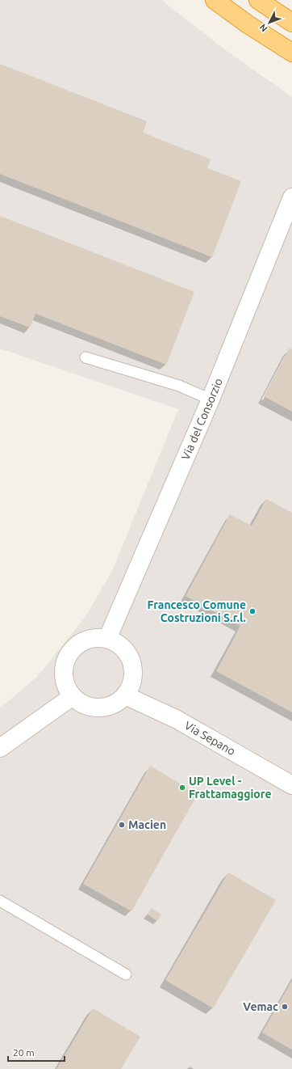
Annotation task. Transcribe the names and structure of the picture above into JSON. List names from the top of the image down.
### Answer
{
  "streets": {
    "street": ["Via del Consorzio", "Via Sepano"]
  },
  "crossings": [
    ["Via del Consorzio", "Via Sepano"]
  ],
  "places": [
    "Francesco Comune Costruzioni S.r.l.",
    "UP Level - Frattamaggiore",
    "Macien",
    "Vemac"
  ],
  "scale_bar": "20 m",
  "north": "bottom left"
}
